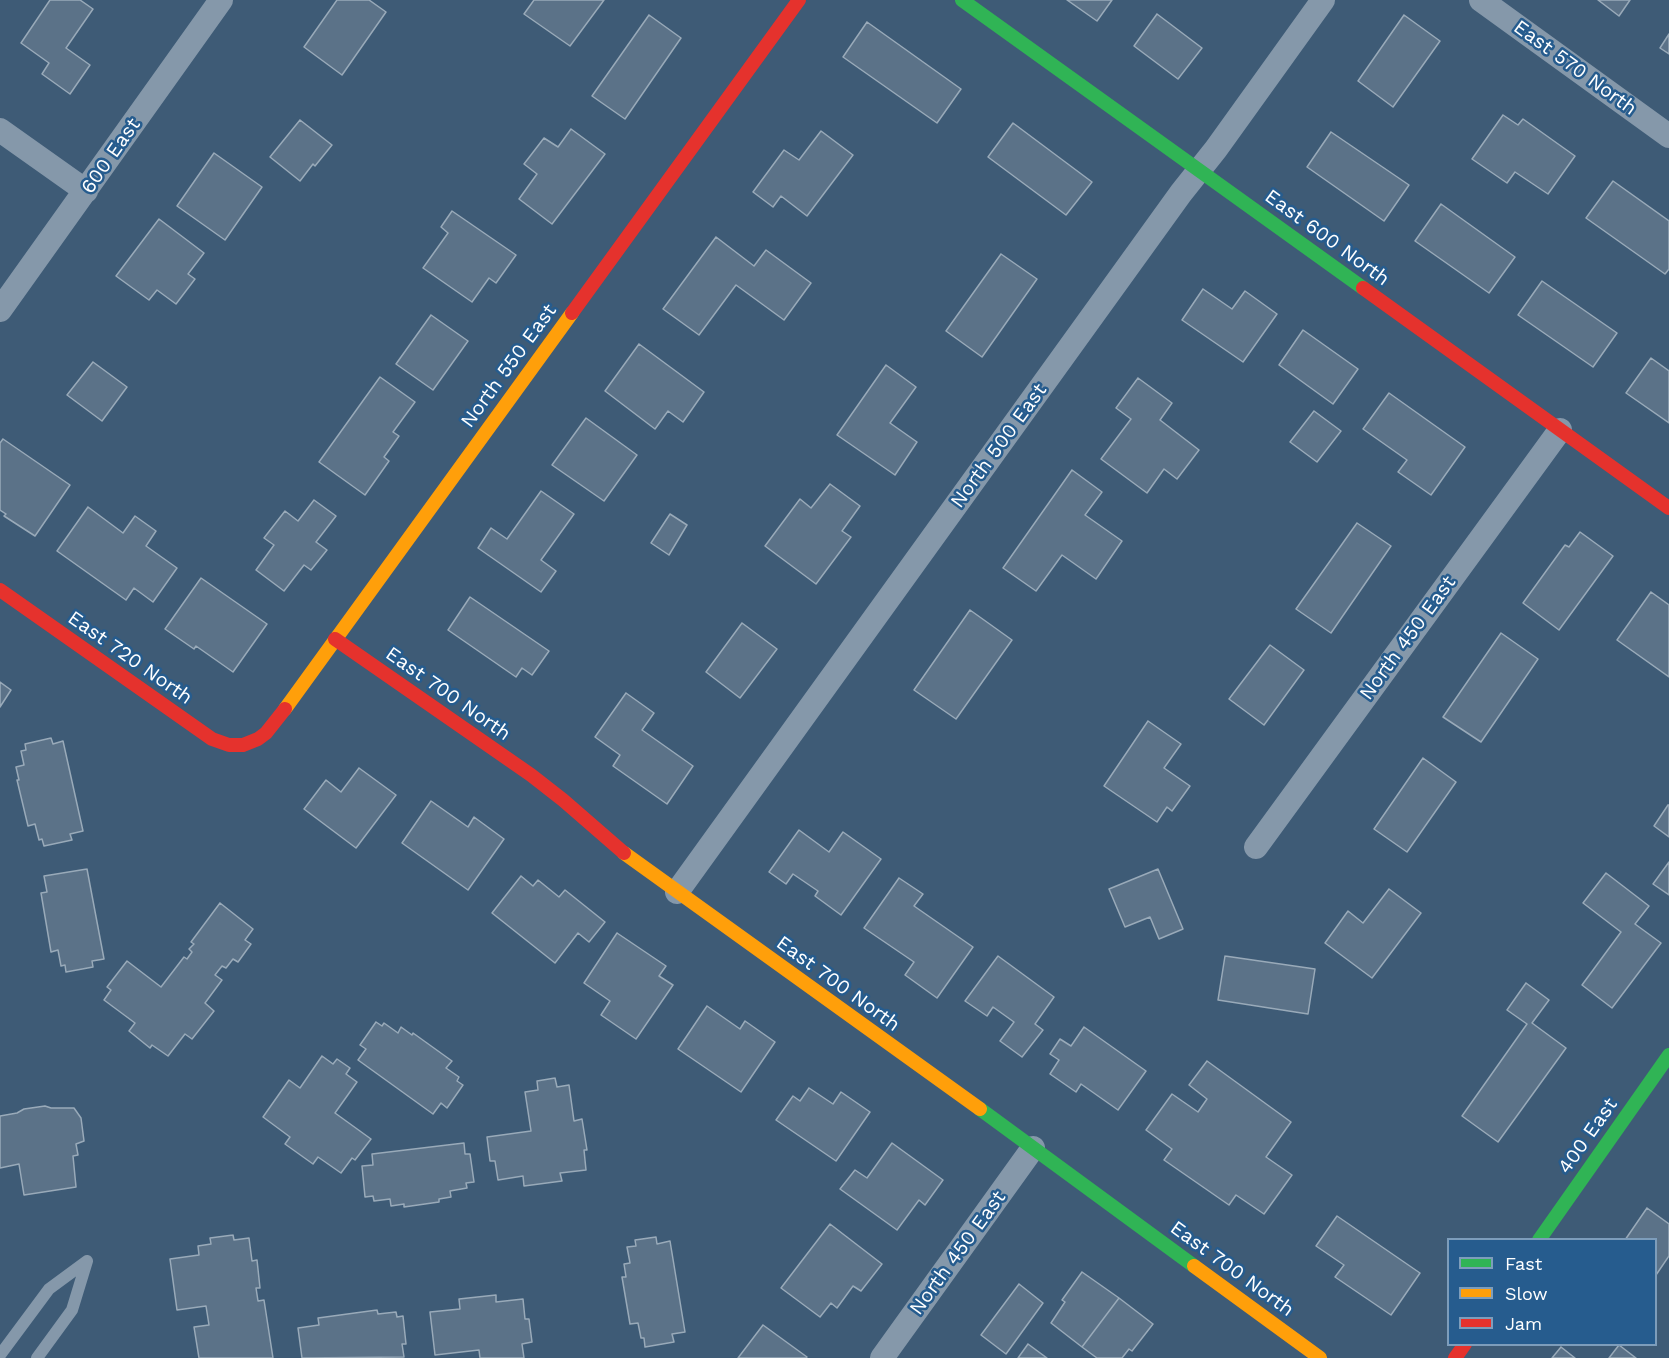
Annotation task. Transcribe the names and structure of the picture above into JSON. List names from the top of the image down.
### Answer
{
  "streets": {
    "street": [
      "East 570 North",
      "600 East",
      "East 600 North",
      "North 550 East",
      "North 500 East",
      "North 450 East",
      "East 720 North",
      "East 700 North",
      "400 East"
    ]
  },
  "crossings": [
    ["East 600 North", "North 500 East"],
    ["East 600 North", "North 450 East"],
    ["North 550 East", "East 720 North"],
    ["North 550 East", "East 700 North"],
    ["North 500 East", "East 700 North"],
    ["North 450 East", "East 700 North"]
  ],
  "legend": ["Fast", "Slow", "Jam"]
}
